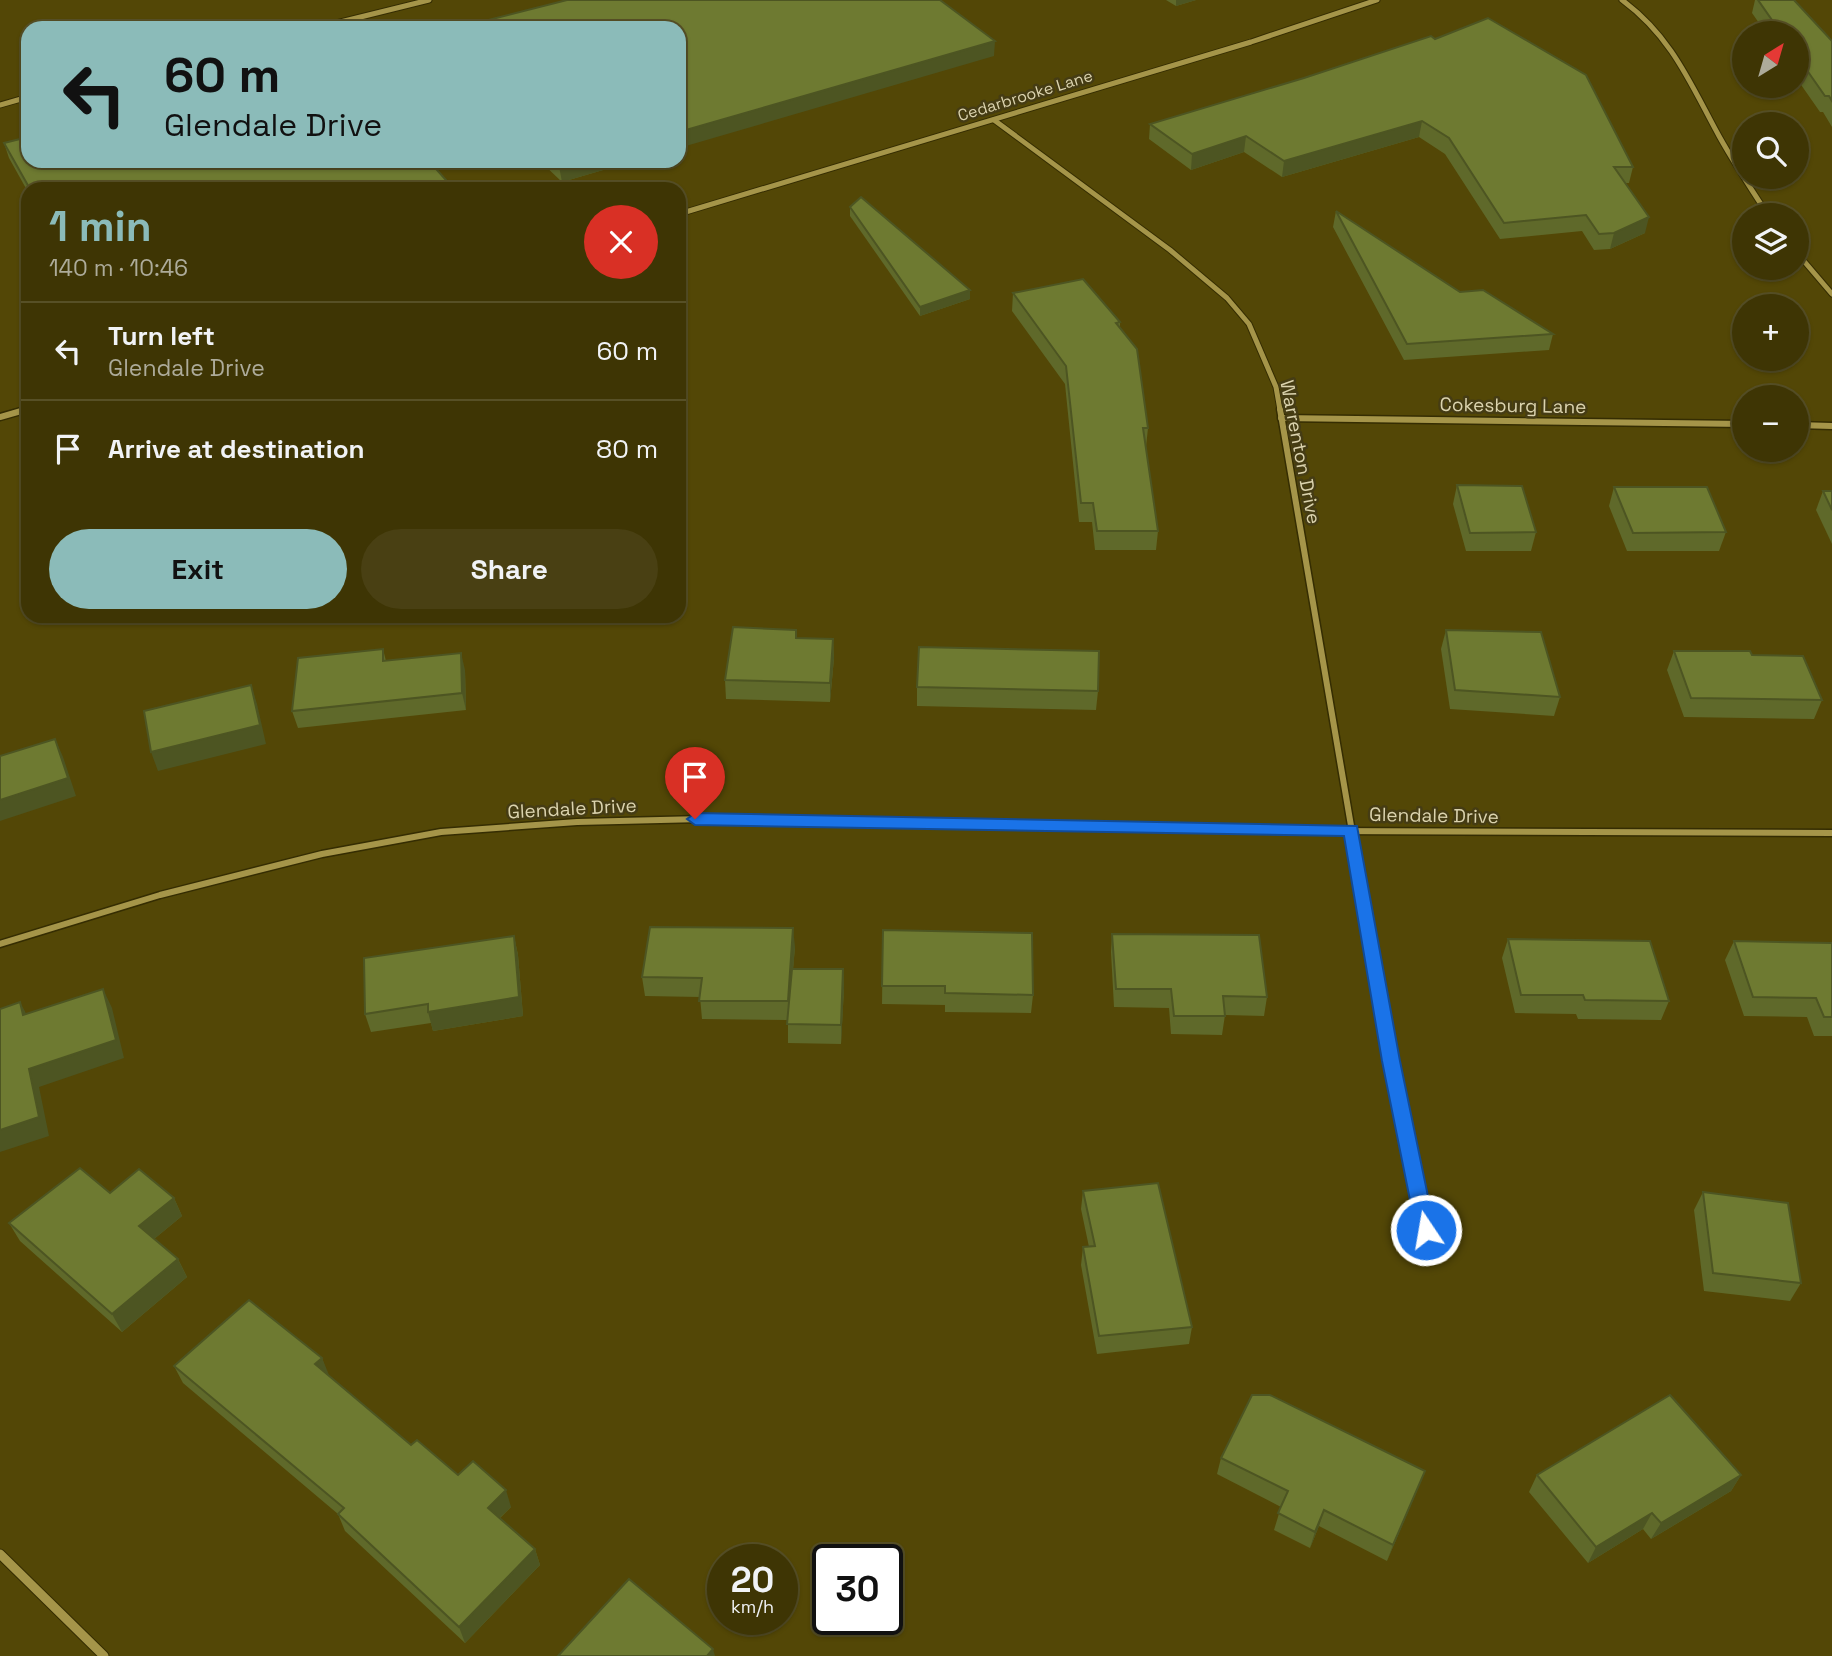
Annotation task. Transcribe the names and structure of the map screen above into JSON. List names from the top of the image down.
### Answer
{
  "streets": {
    "street": [
      "Cedarbrooke Lane",
      "Cokesburg Lane",
      "Warrenton Drive",
      "Glendale Drive"
    ]
  },
  "crossings": [
    ["Cedarbrooke Lane", "Warrenton Drive"],
    ["Cokesburg Lane", "Warrenton Drive"],
    ["Warrenton Drive", "Glendale Drive"]
  ],
  "north": "top right",
  "page": {
    "map_buttons": ["+", "−"],
    "turn": ["60 m", "Glendale Drive"],
    "heading": ["1 min", "140 m · 10:46"],
    "list": [
      {
        "name": "Turn left",
        "note": "Glendale Drive",
        "value": "60 m"
      },
      {
        "name": "Arrive at destination",
        "value": "80 m"
      }
    ],
    "buttons": ["Exit", "Share"],
    "speed": "20 km/h",
    "limit": "30"
  }
}
